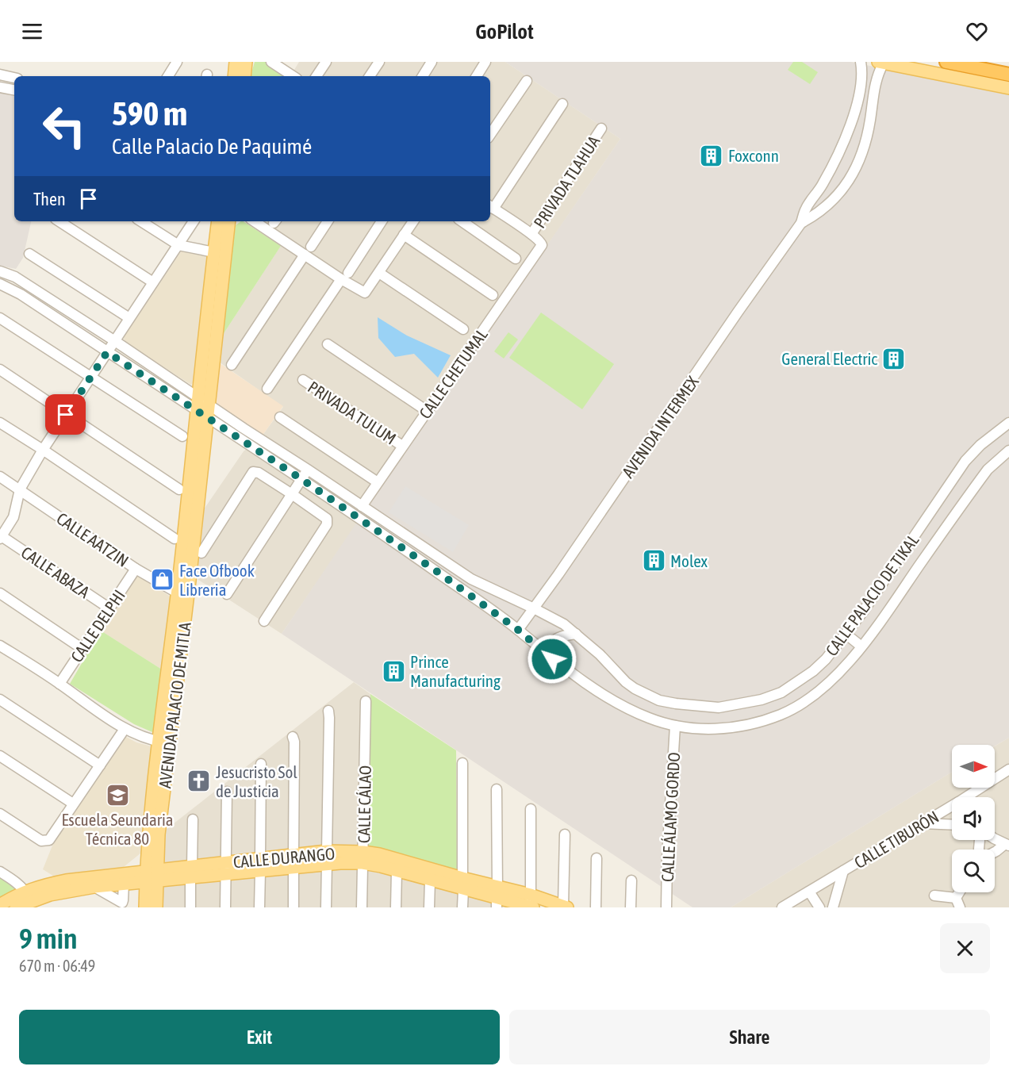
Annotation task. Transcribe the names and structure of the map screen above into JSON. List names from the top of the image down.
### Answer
{
  "streets": {
    "main road": ["AVENIDA PALACIO DE MITLA", "CALLE DURANGO"],
    "street": [
      "PRIVADA TLAHUA",
      "CALLE CHETUMAL",
      "PRIVADA TULUM",
      "AVENIDA INTERMEX",
      "CALLE AATZIN",
      "CALLE ABAZA",
      "CALLE PALACIO DE TIKAL",
      "CALLE DELPHI",
      "CALLE CÁLAO",
      "CALLE ÁLAMO GORDO",
      "CALLE TIBURÓN"
    ]
  },
  "crossings": [
    ["PRIVADA TLAHUA", "CALLE CHETUMAL"],
    ["CALLE CHETUMAL", "PRIVADA TULUM"],
    ["CALLE CHETUMAL", "CALLE PALACIO DE TIKAL"],
    ["AVENIDA INTERMEX", "CALLE PALACIO DE TIKAL"],
    ["CALLE AATZIN", "CALLE DELPHI"],
    ["CALLE AATZIN", "AVENIDA PALACIO DE MITLA"],
    ["CALLE ABAZA", "CALLE DELPHI"],
    ["CALLE PALACIO DE TIKAL", "AVENIDA PALACIO DE MITLA"],
    ["CALLE PALACIO DE TIKAL", "CALLE ÁLAMO GORDO"],
    ["AVENIDA PALACIO DE MITLA", "CALLE DURANGO"],
    ["CALLE CÁLAO", "CALLE DURANGO"]
  ],
  "places": {
    "building": [
      "Foxconn",
      "General Electric",
      "Molex",
      "Prince Manufacturing"
    ],
    "shop": ["Face Ofbook Libreria"],
    "church": ["Jesucristo Sol de Justicia"],
    "school or university": ["Escuela Seundaria Técnica 80"]
  },
  "north": "right",
  "page": {
    "header": "GoPilot",
    "turn": ["590 m", "Calle Palacio De Paquimé"],
    "then": "Then",
    "heading": ["9 min", "670 m · 06:49"],
    "buttons": ["Exit", "Share"]
  }
}
